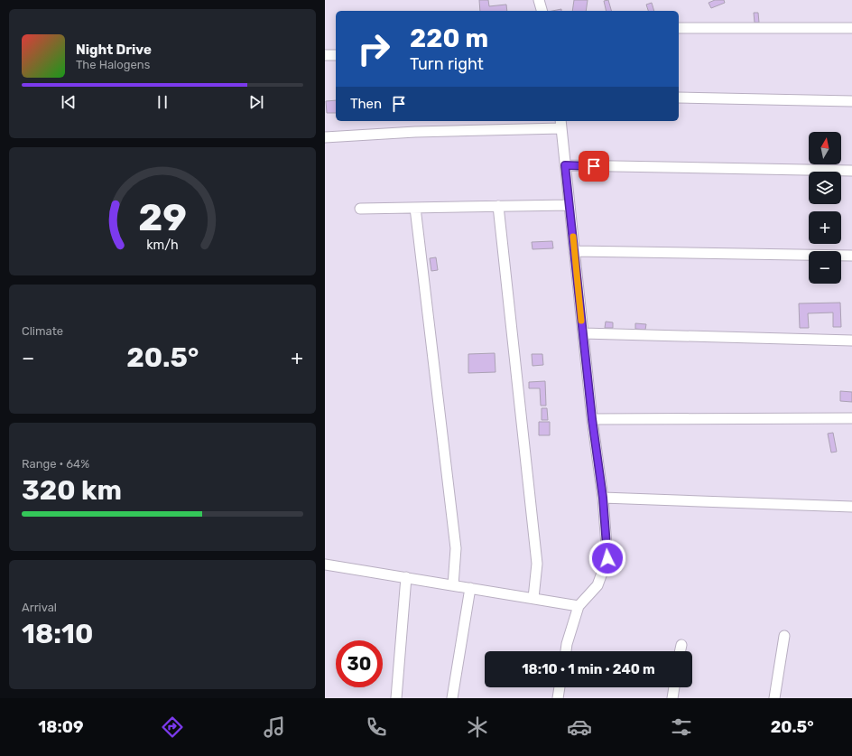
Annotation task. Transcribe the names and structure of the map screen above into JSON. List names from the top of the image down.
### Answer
{
  "north": "top",
  "page": {
    "turn": ["220 m", "Turn right"],
    "song": ["Night Drive", "The Halogens"],
    "then": "Then",
    "map_buttons": ["+", "−"],
    "tile": [
      "Climate",
      ["Range · 64%", "320 km"],
      ["Arrival", "18:10"]
    ],
    "heat": ["−", "20.5°", "+"],
    "limit": "30",
    "trip": "18:10 · 1 min · 240 m",
    "tabs": ["18:09", "20.5°"],
    "gauge": ["29", "km/h"]
  }
}
